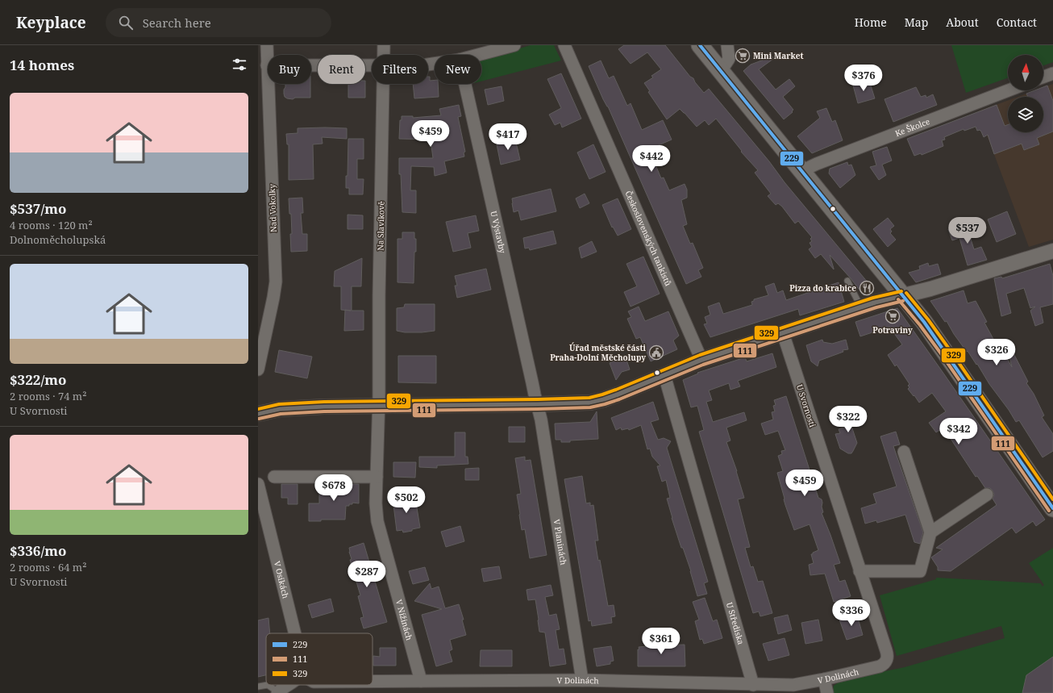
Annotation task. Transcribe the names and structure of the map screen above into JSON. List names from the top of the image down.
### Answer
{
  "streets": {
    "street": [
      "Ke Školce",
      "Nad Vokolky",
      "Na Slavíkově",
      "U Výstavby",
      "Československých tankistů",
      "U Svornosti",
      "V Planinách",
      "V Osikách",
      "V Nížinách",
      "U Střediska",
      "V Dolinách"
    ]
  },
  "crossings": [
    ["Na Slavíkově", "V Nížinách"],
    ["U Výstavby", "V Planinách"],
    ["U Svornosti", "V Dolinách"],
    ["V Planinách", "V Dolinách"],
    ["V Nížinách", "V Dolinách"],
    ["U Střediska", "V Dolinách"]
  ],
  "places": {
    "supermarket": ["Mini Market", "Potraviny"],
    "restaurant": ["Pizza do krabice"],
    "public building": ["Úřad městské části Praha-Dolní Měcholupy"]
  },
  "lines": ["transit line 229", "transit line 329", "transit line 111"],
  "legend": ["229", "111", "329"],
  "north": "top",
  "page": {
    "header": "Keyplace",
    "search": "Search here",
    "nav": [
      "Home",
      "Map",
      "About",
      "Contact"
    ],
    "heading": "14 homes",
    "chip": [
      "Buy",
      "Rent",
      "Filters",
      "New"
    ],
    "price": [
      "$376",
      "$459",
      "$417",
      "$442",
      "$537",
      "$326",
      "$322",
      "$342",
      "$459",
      "$678",
      "$502",
      "$287",
      "$336",
      "$361"
    ],
    "list": [
      {
        "name": "$537/mo",
        "note": "4 rooms · 120 m² · Dolnoměcholupská"
      },
      {
        "name": "$322/mo",
        "note": "2 rooms · 74 m² · U Svornosti"
      },
      {
        "name": "$336/mo",
        "note": "2 rooms · 64 m² · U Svornosti"
      }
    ]
  }
}
